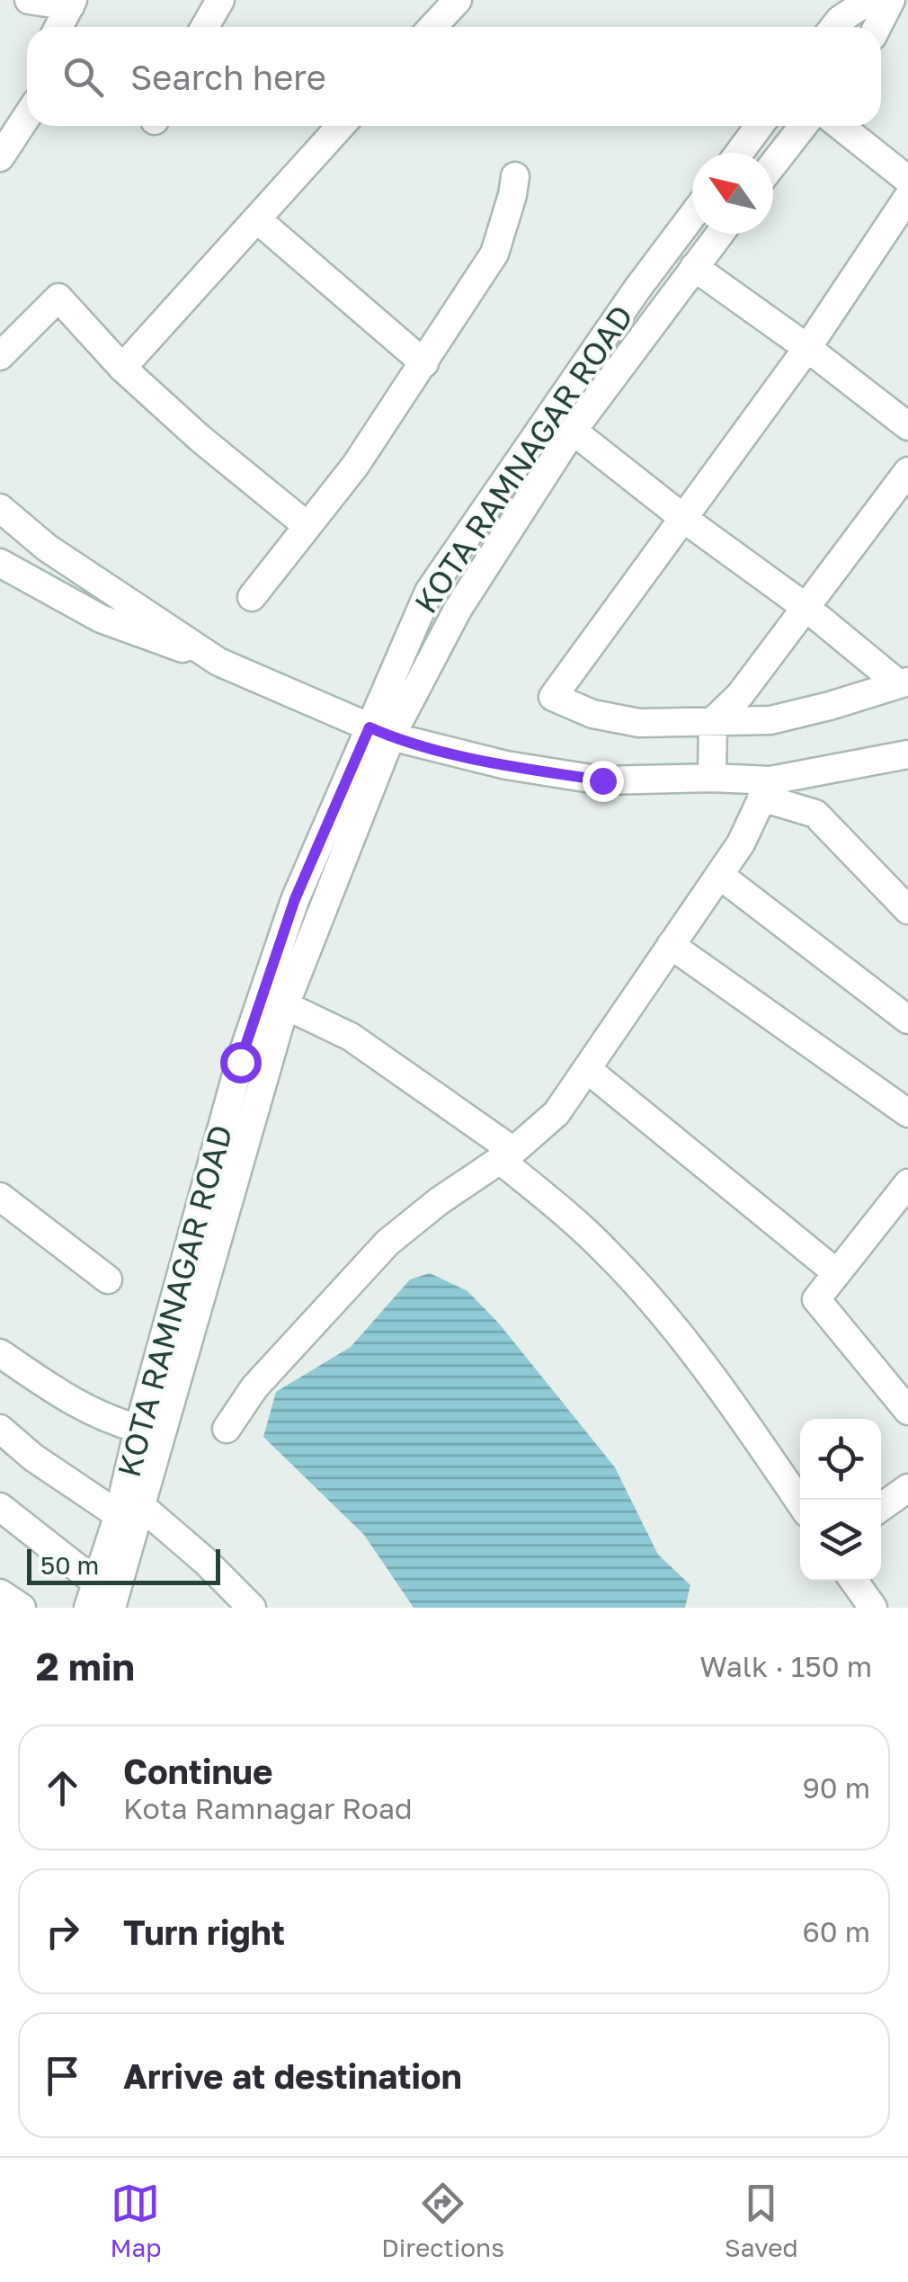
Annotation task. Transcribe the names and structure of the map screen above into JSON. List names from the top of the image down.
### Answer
{
  "streets": {
    "street": ["KOTA RAMNAGAR ROAD"]
  },
  "scale_bar": "50 m",
  "north": "top left",
  "page": {
    "search": "Search here",
    "scale": "50 m",
    "heading": ["2 min", "Walk · 150 m"],
    "list": [
      ["Continue", "Kota Ramnagar Road", "90 m"],
      ["Turn right", "60 m"],
      "Arrive at destination"
    ],
    "nav": ["Map", "Directions", "Saved"]
  }
}
